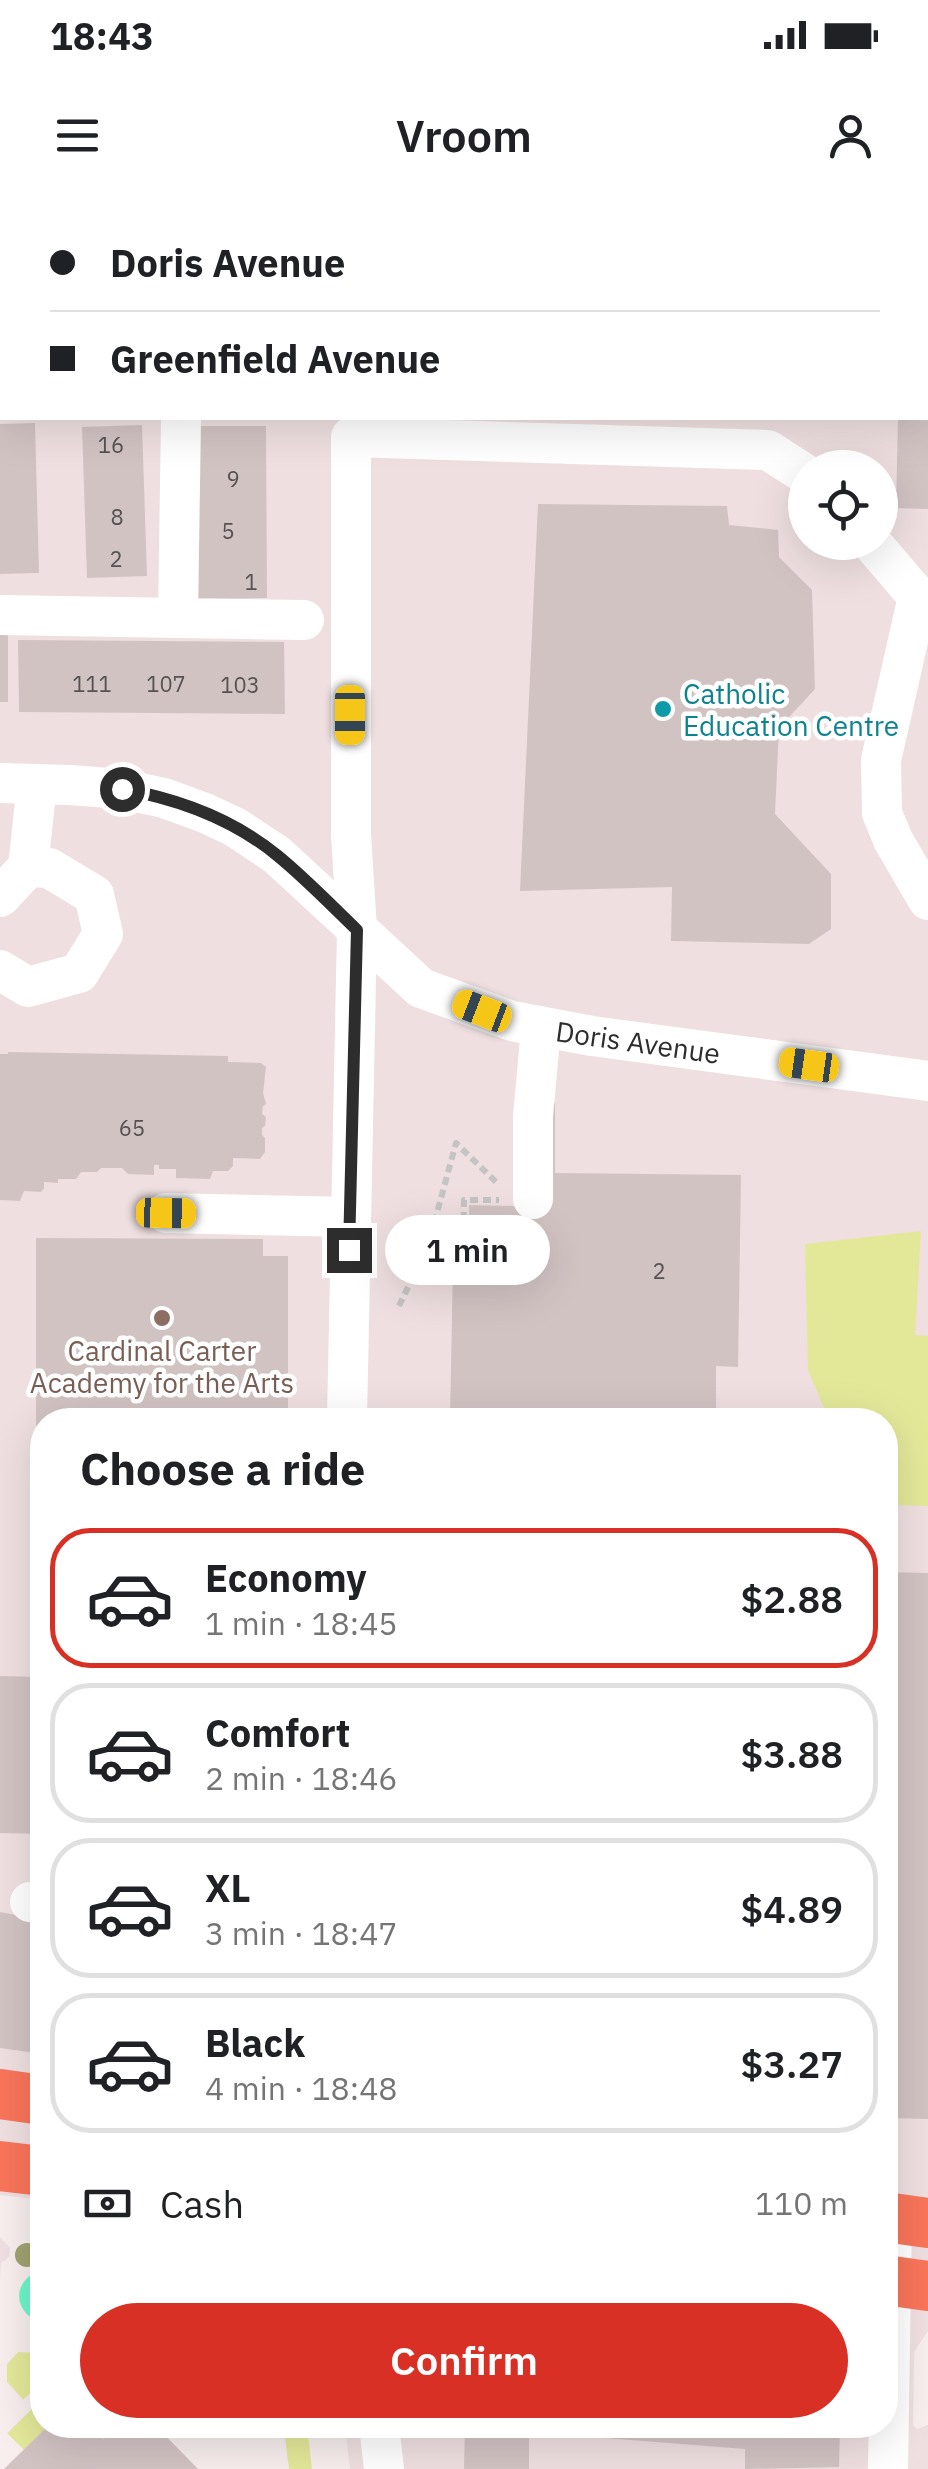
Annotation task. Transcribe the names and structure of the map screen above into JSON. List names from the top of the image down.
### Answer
{
  "streets": {
    "street": ["Doris Avenue"]
  },
  "places": ["Catholic Education Centre", "Cardinal Carter Academy for the Arts"],
  "house_numbers": [
    "16",
    "9",
    "8",
    "5",
    "2",
    "1",
    "111",
    "107",
    "103",
    "65",
    "2"
  ],
  "page": {
    "status": "18:43",
    "header": "Vroom",
    "banner": ["Doris Avenue", "Greenfield Avenue"],
    "bubble": "1 min",
    "heading": "Choose a ride",
    "list": [
      {
        "name": "Economy",
        "note": "1 min · 18:45",
        "value": "$2.88"
      },
      {
        "name": "Comfort",
        "note": "2 min · 18:46",
        "value": "$3.88"
      },
      {
        "name": "XL",
        "note": "3 min · 18:47",
        "value": "$4.89"
      },
      {
        "name": "Black",
        "note": "4 min · 18:48",
        "value": "$3.27"
      }
    ],
    "pay": ["Cash", "110 m"],
    "buttons": "Confirm"
  }
}
